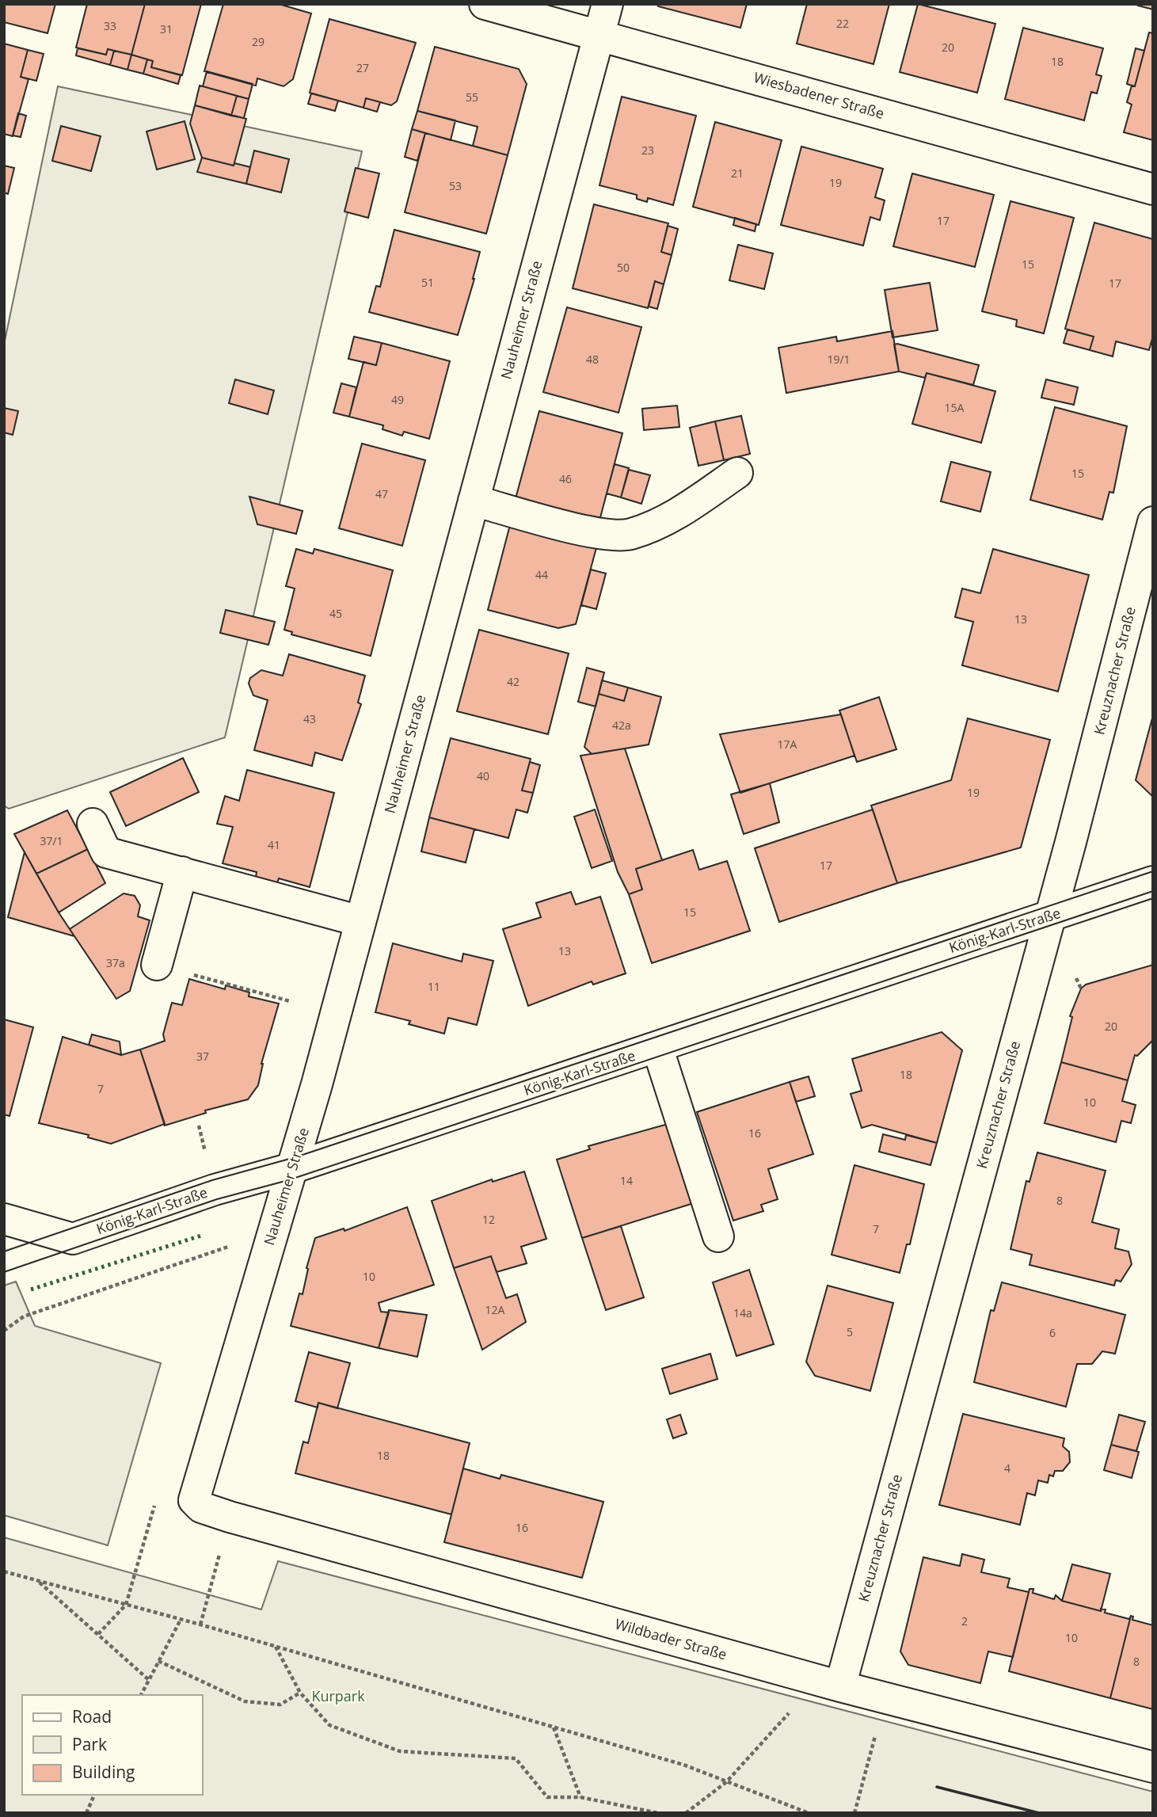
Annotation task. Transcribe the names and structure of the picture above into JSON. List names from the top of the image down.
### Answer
{
  "streets": {
    "street": [
      "Wiesbadener Straße",
      "Nauheimer Straße",
      "Kreuznacher Straße",
      "König-Karl-Straße",
      "Wildbader Straße"
    ]
  },
  "crossings": [
    ["Wiesbadener Straße", "Nauheimer Straße"],
    ["Nauheimer Straße", "König-Karl-Straße"],
    ["Nauheimer Straße", "Wildbader Straße"],
    ["Kreuznacher Straße", "König-Karl-Straße"],
    ["Kreuznacher Straße", "Wildbader Straße"]
  ],
  "parks": ["Kurpark"],
  "house_numbers": [
    "22",
    "33",
    "31",
    "29",
    "20",
    "18",
    "27",
    "55",
    "23",
    "21",
    "19",
    "53",
    "17",
    "15",
    "50",
    "51",
    "17",
    "48",
    "19/1",
    "49",
    "15A",
    "15",
    "46",
    "47",
    "44",
    "45",
    "13",
    "42",
    "43",
    "42a",
    "17A",
    "40",
    "19",
    "37/1",
    "41",
    "17",
    "15",
    "13",
    "37a",
    "11",
    "20",
    "37",
    "18",
    "7",
    "10",
    "16",
    "14",
    "8",
    "12",
    "7",
    "10",
    "12A",
    "14a",
    "5",
    "6",
    "18",
    "4",
    "16",
    "2",
    "10",
    "8"
  ],
  "legend": ["Road", "Park", "Building"]
}
